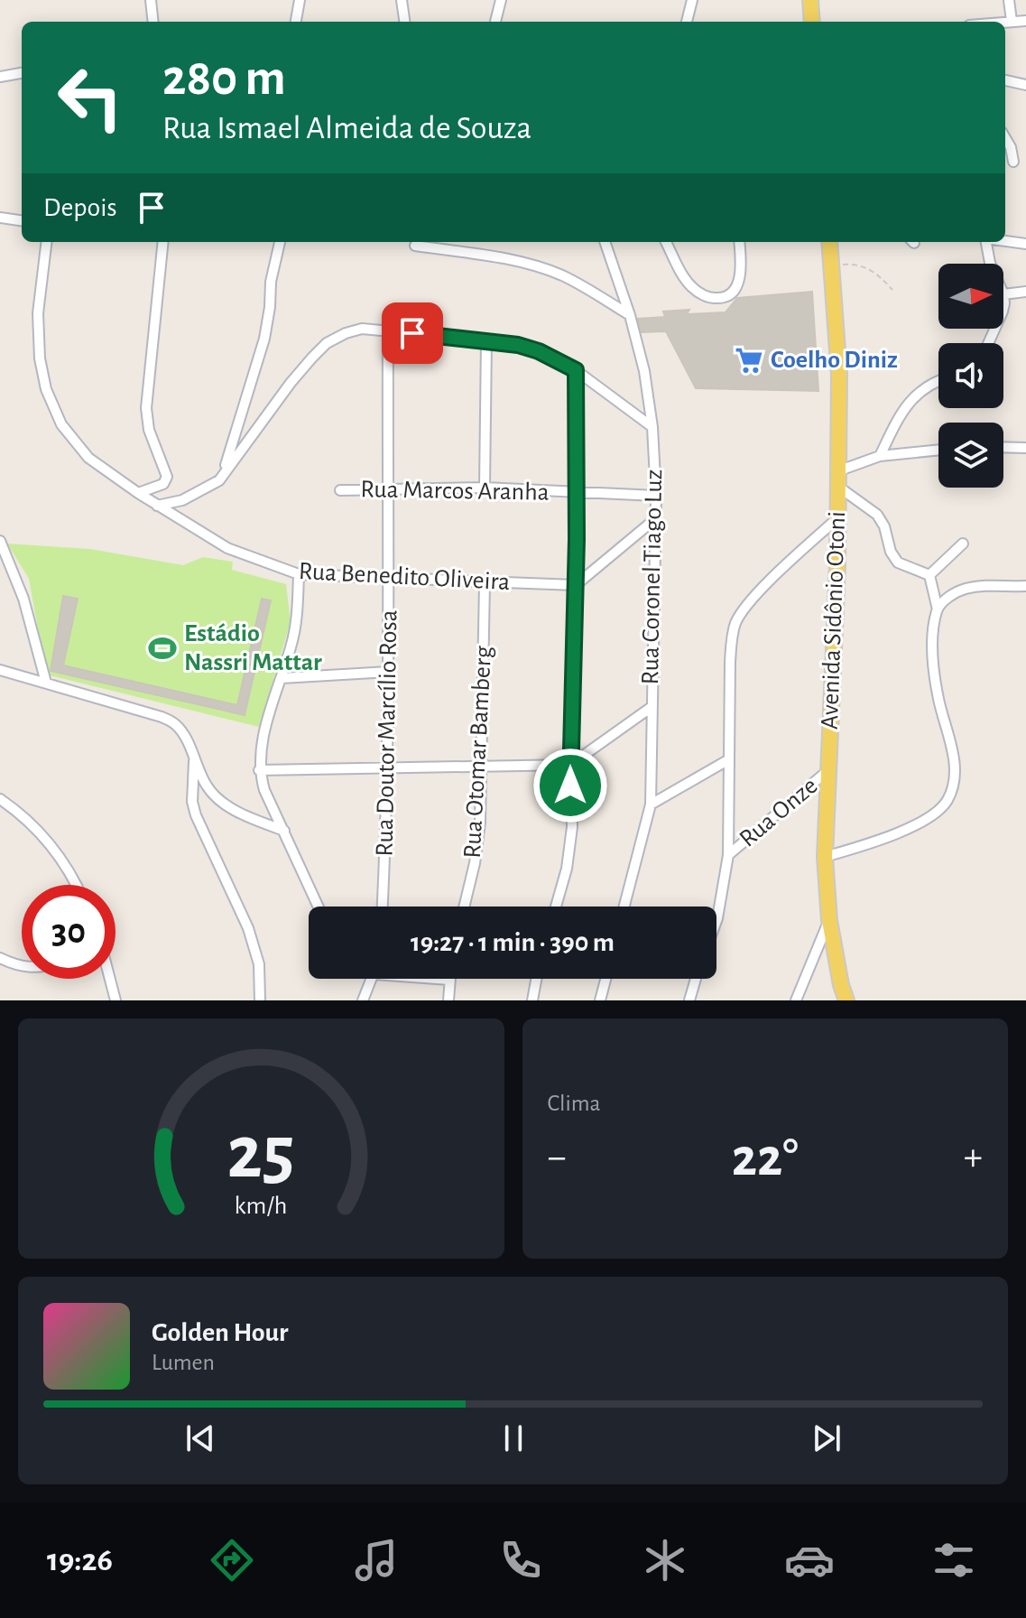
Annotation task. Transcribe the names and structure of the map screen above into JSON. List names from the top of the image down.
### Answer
{
  "streets": {
    "main road": ["Avenida Sidônio Otoni"],
    "street": [
      "Rua Marcos Aranha",
      "Rua Benedito Oliveira",
      "Rua Coronel Tiago Luz",
      "Rua Doutor Marcílio Rosa",
      "Rua Otomar Bamberg",
      "Rua Onze"
    ]
  },
  "crossings": [
    ["Rua Marcos Aranha", "Rua Coronel Tiago Luz"],
    ["Rua Marcos Aranha", "Rua Doutor Marcílio Rosa"],
    ["Rua Benedito Oliveira", "Rua Doutor Marcílio Rosa"],
    ["Rua Benedito Oliveira", "Rua Otomar Bamberg"],
    ["Avenida Sidônio Otoni", "Rua Onze"]
  ],
  "places": {
    "supermarket": ["Coelho Diniz"],
    "sports": ["Estádio Nassri Mattar"]
  },
  "north": "right",
  "page": {
    "turn": ["280 m", "Rua Ismael Almeida de Souza"],
    "then": "Depois",
    "limit": "30",
    "trip": "19:27 · 1 min · 390 m",
    "tile": "Clima",
    "heat": ["−", "22°", "+"],
    "song": ["Golden Hour", "Lumen"],
    "tabs": "19:26",
    "gauge": ["25", "km/h"]
  }
}
